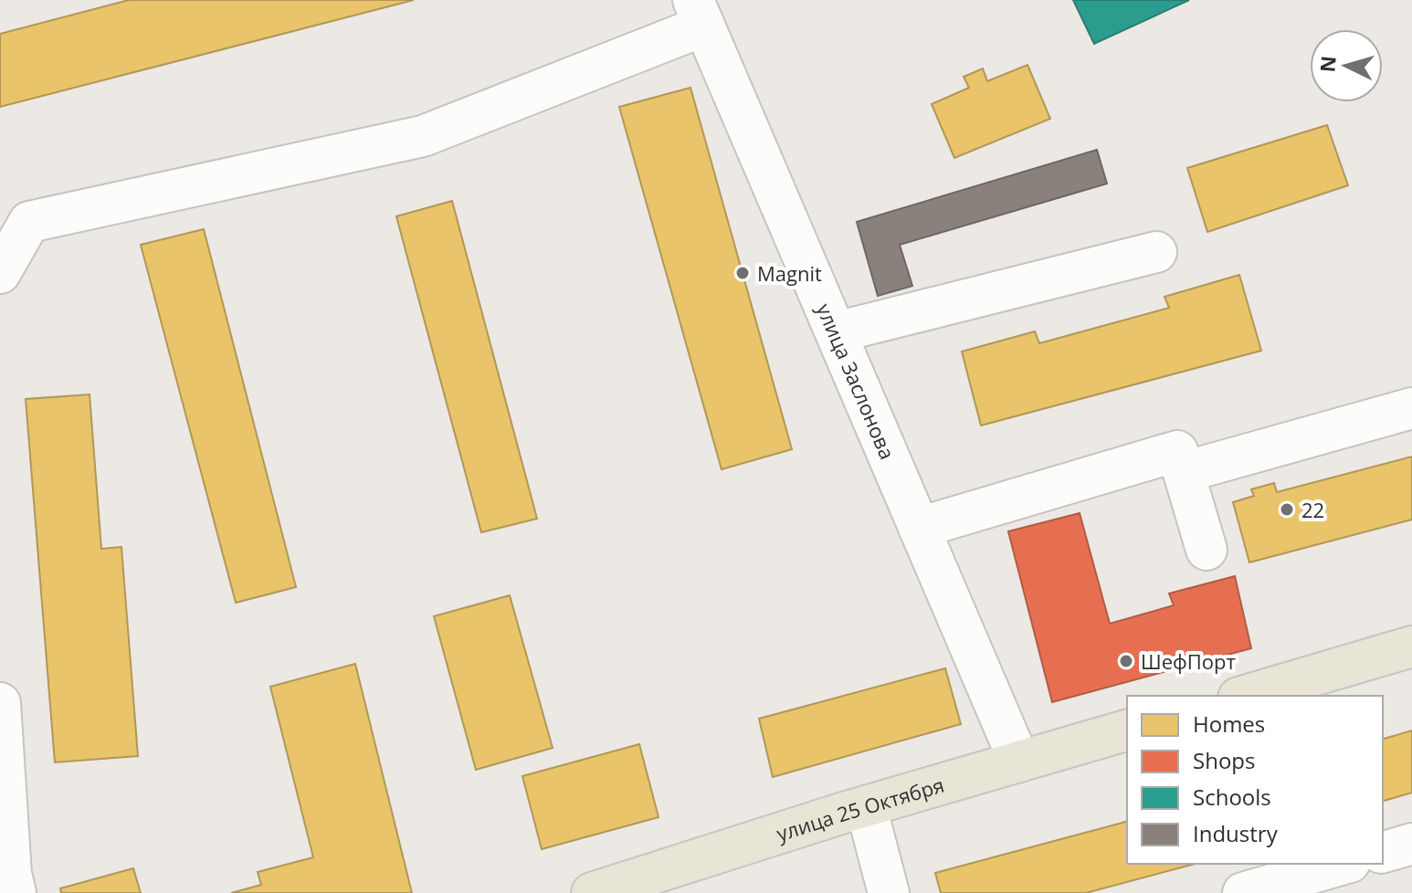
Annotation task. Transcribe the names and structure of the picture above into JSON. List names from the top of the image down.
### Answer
{
  "streets": {
    "main road": ["улица 25 Октября"],
    "street": ["улица Заслонова"]
  },
  "crossings": [
    ["улица Заслонова", "улица 25 Октября"]
  ],
  "places": ["Magnit", "22", "ШефПорт"],
  "legend": [
    "Homes",
    "Shops",
    "Schools",
    "Industry"
  ],
  "north": "left"
}
